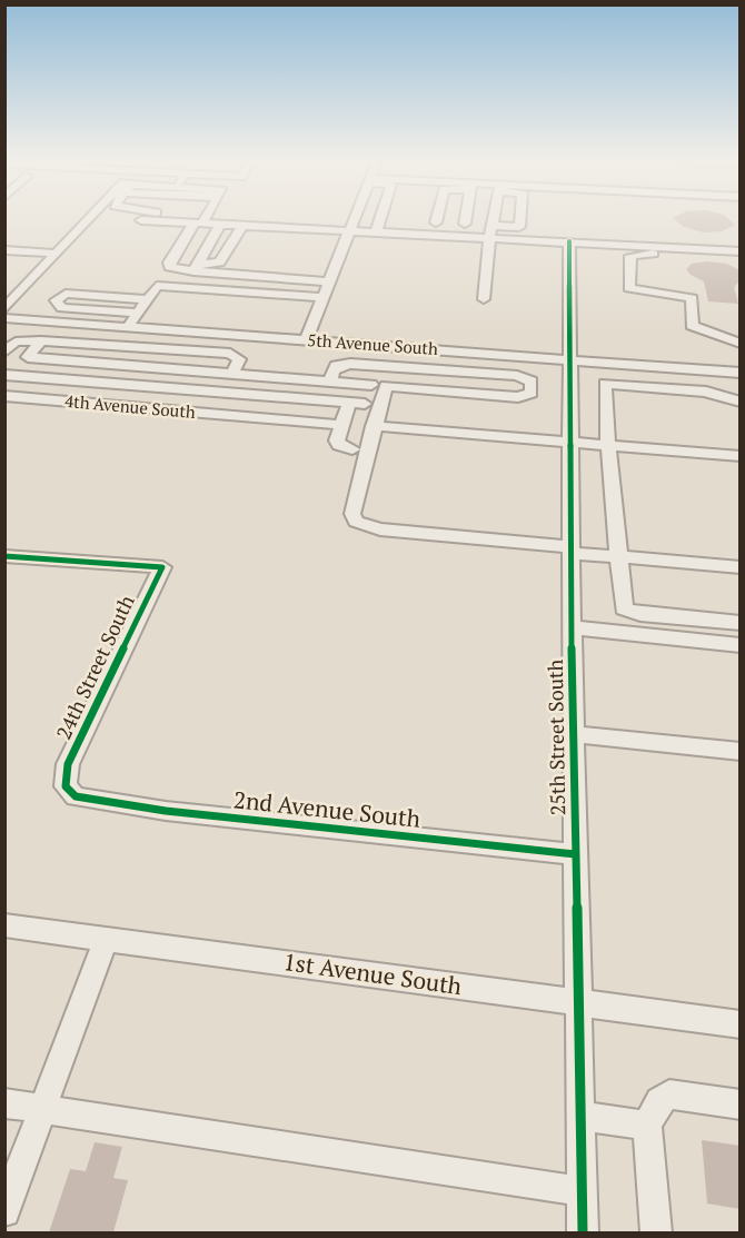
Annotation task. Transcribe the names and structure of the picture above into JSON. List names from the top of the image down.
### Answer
{
  "streets": {
    "street": [
      "5th Avenue South",
      "4th Avenue South",
      "24th Street South",
      "25th Street South",
      "2nd Avenue South",
      "1st Avenue South"
    ]
  },
  "crossings": [
    ["5th Avenue South", "25th Street South"],
    ["24th Street South", "2nd Avenue South"],
    ["25th Street South", "2nd Avenue South"],
    ["25th Street South", "1st Avenue South"]
  ]
}
